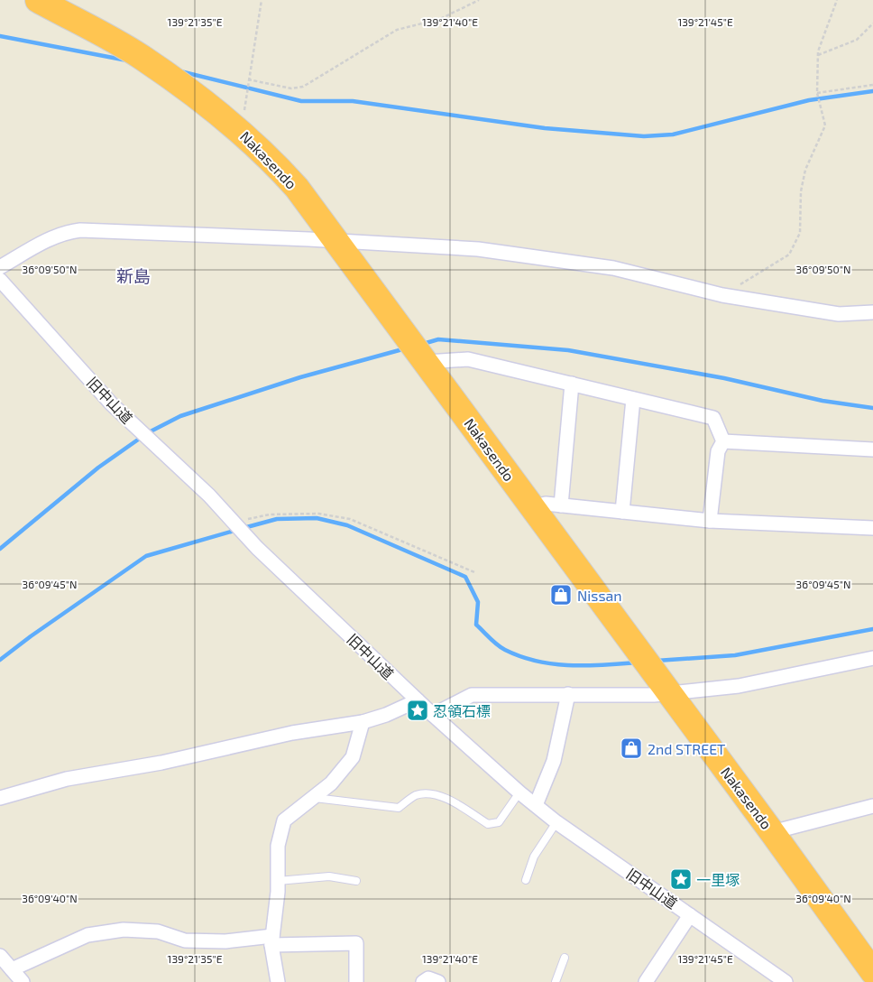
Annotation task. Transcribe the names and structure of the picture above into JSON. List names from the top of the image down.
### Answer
{
  "streets": {
    "highway": ["Nakasendo"],
    "street": ["旧中山道"]
  },
  "districts": ["新島"],
  "places": {
    "shop": ["Nissan", "2nd STREET"],
    "place": ["忍領石標", "一里塚"]
  },
  "coordinates": [
    "139°21'35\"E",
    "139°21'40\"E",
    "139°21'45\"E",
    "36°09'50\"N",
    "36°09'45\"N",
    "36°09'40\"N"
  ]
}
